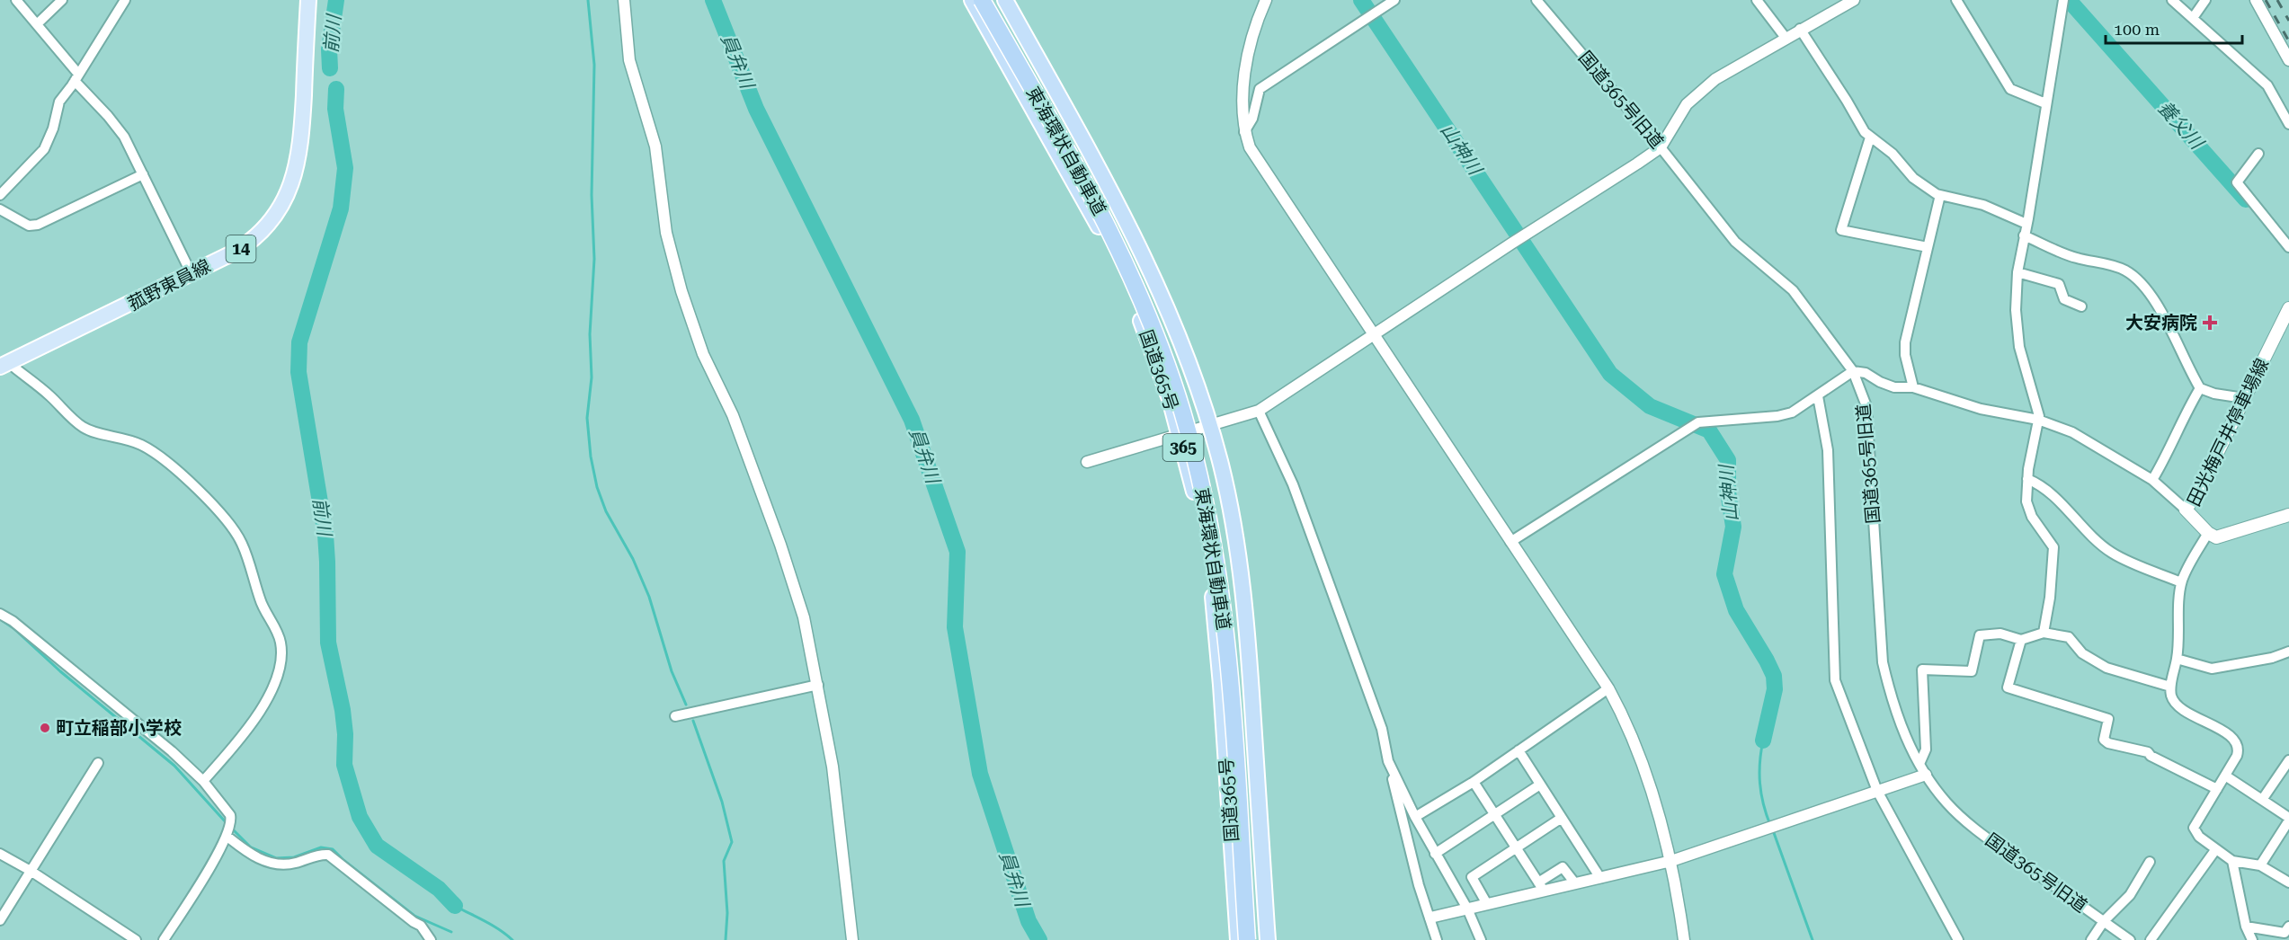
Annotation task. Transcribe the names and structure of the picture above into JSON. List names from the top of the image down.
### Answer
{
  "streets": {
    "highway": ["東海環状自動車道", "国道365号", "365"],
    "main road": ["14", "菰野東員線", "田光梅戸井停車場線"],
    "street": ["国道365号旧道"]
  },
  "water": [
    "前川",
    "員弁川",
    "養父川",
    "山神川"
  ],
  "places": {
    "health": ["大安病院"],
    "other": ["町立稲部小学校"]
  },
  "scale_bar": "100 m"
}
